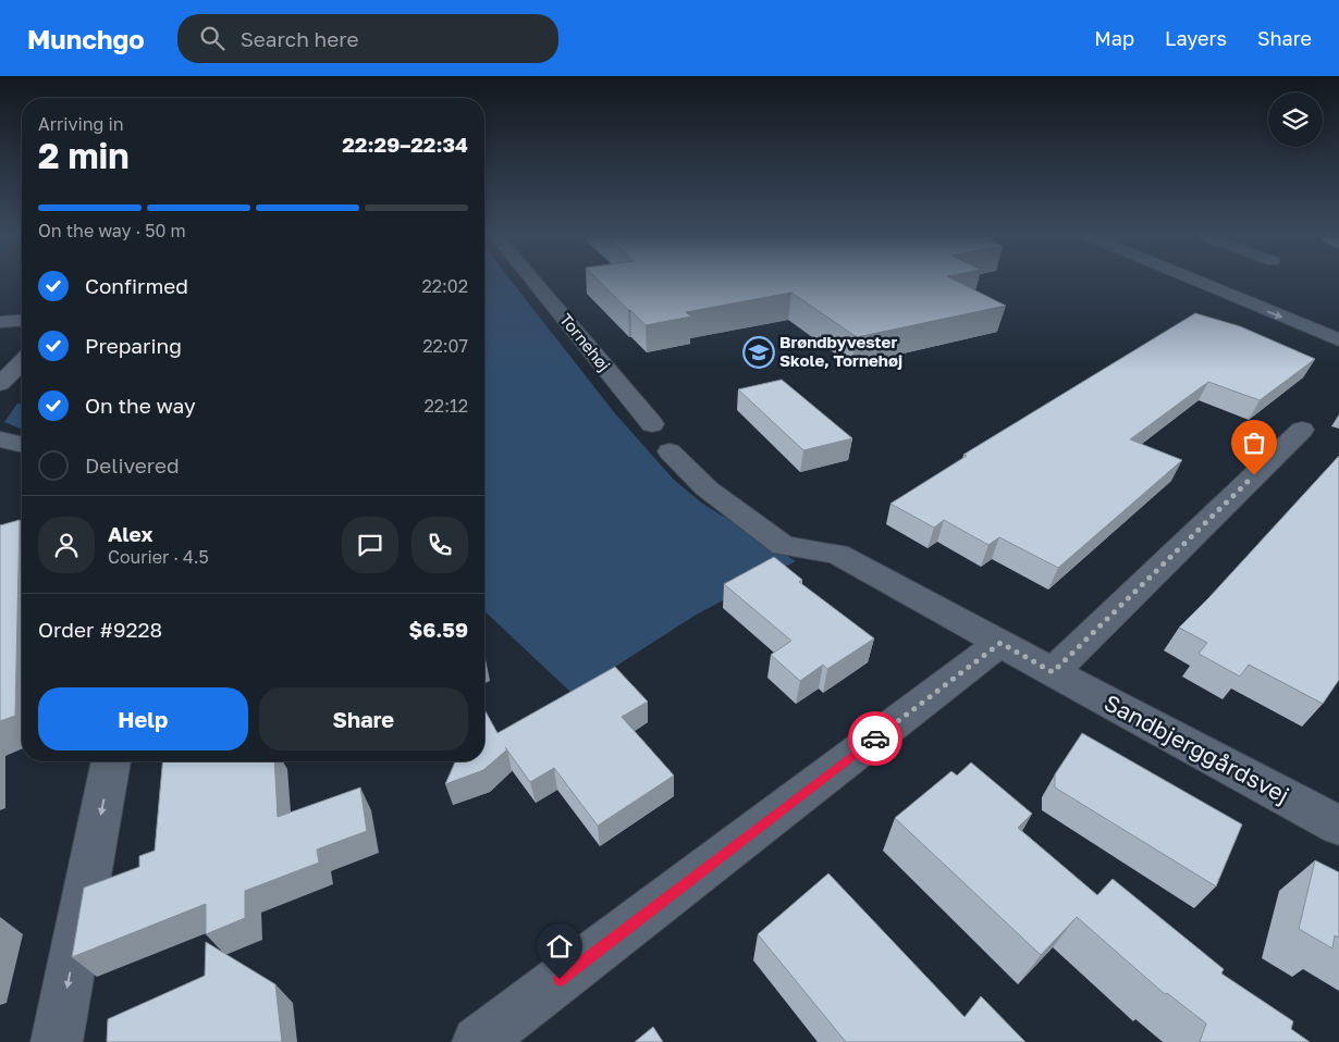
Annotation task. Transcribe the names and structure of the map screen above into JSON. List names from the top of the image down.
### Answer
{
  "streets": {
    "street": ["Tornehøj", "Sandbjerggårdsvej"]
  },
  "places": {
    "school or university": ["Brøndbyvester Skole, Tornehøj"]
  },
  "page": {
    "header": "Munchgo",
    "search": "Search here",
    "nav": ["Map", "Layers", "Share"],
    "heading": ["2 min", "Arriving in", "22:29–22:34"],
    "panel": [
      "Alex",
      "Courier · 4.5",
      "Order #9228",
      "$6.59"
    ],
    "bar": "On the way · 50 m",
    "list": [
      ["Confirmed", "22:02"],
      ["Preparing", "22:07"],
      ["On the way", "22:12"],
      "Delivered"
    ],
    "buttons": ["Help", "Share"]
  }
}
